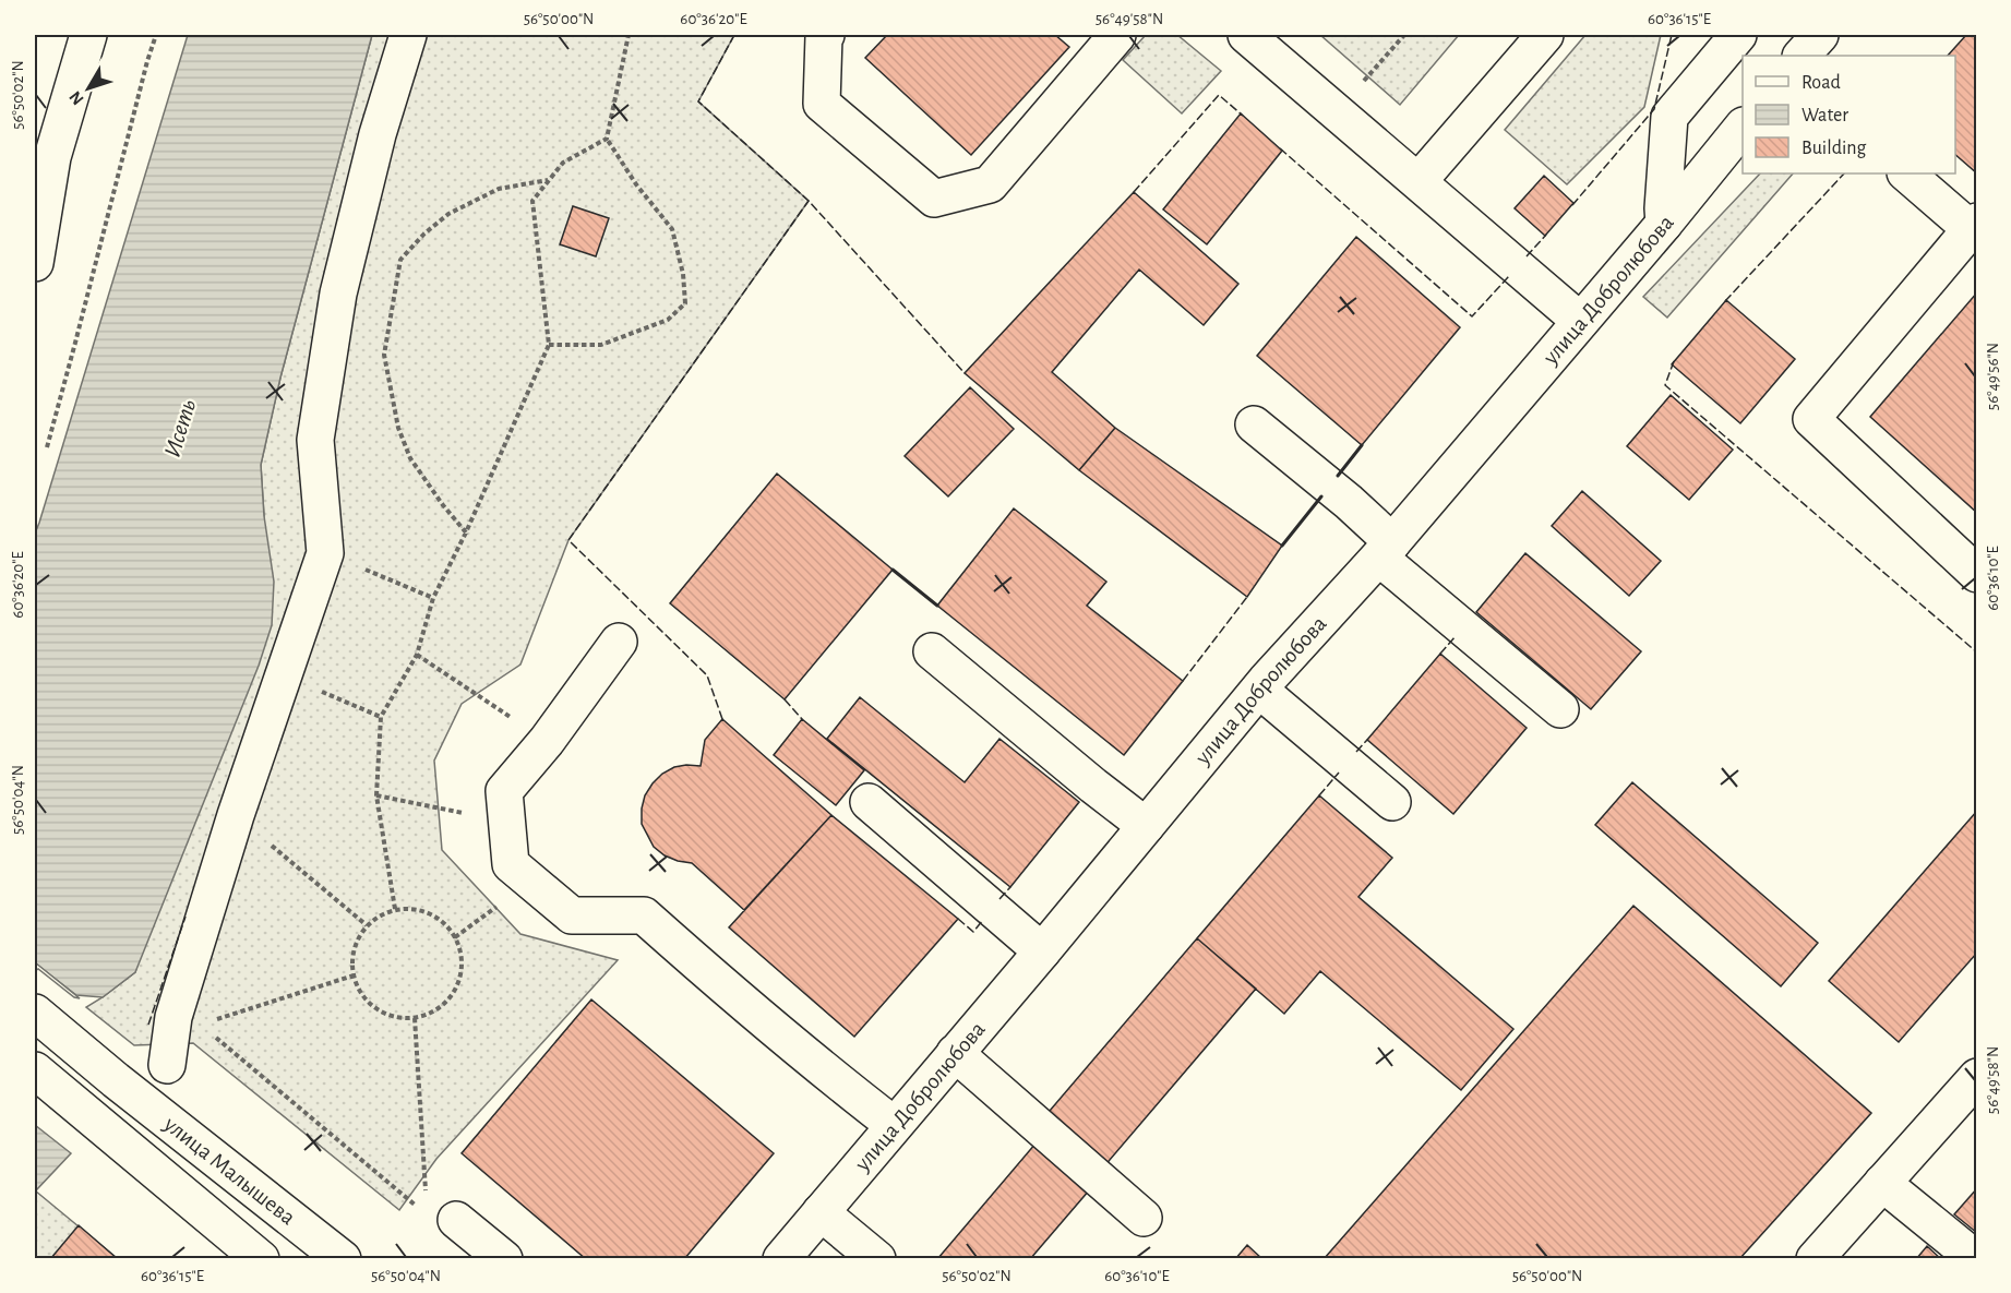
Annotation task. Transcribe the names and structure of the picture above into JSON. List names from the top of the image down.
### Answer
{
  "streets": {
    "street": ["улица Добролюбова", "улица Малышева"]
  },
  "water": ["Исеть"],
  "legend": ["Road", "Water", "Building"],
  "north": "bottom left",
  "coordinates": [
    "56°50'00\"N",
    "60°36'20\"E",
    "56°49'58\"N",
    "60°36'15\"E",
    "56°50'02\"N",
    "56°49'56\"N",
    "60°36'10\"E",
    "56°50'04\"N"
  ]
}
